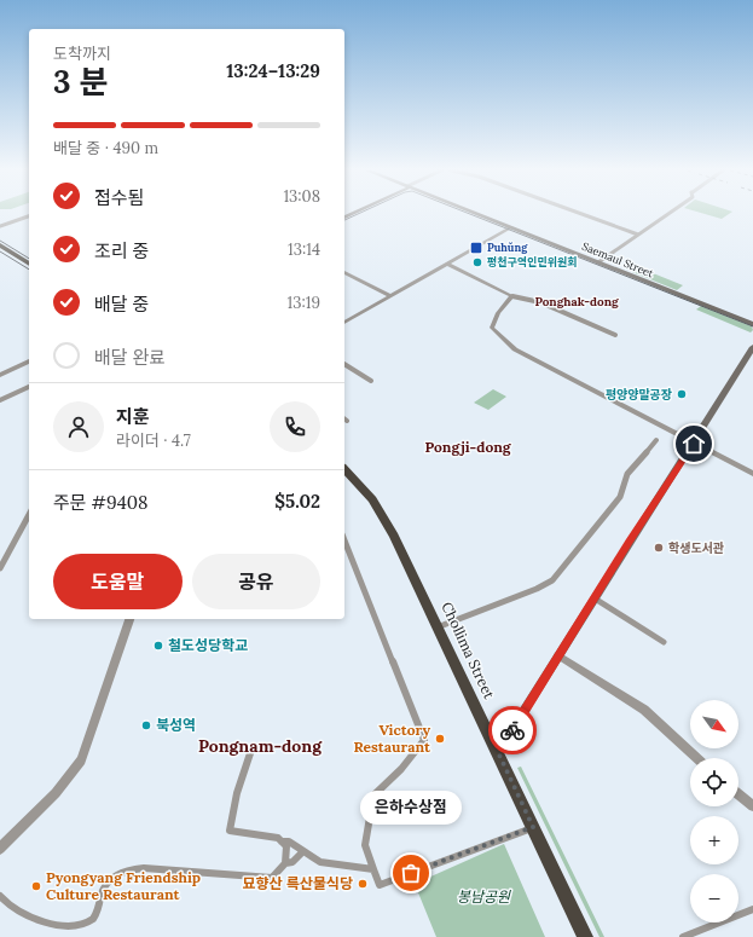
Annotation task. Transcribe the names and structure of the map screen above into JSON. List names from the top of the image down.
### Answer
{
  "streets": {
    "highway": ["Chollima Street"],
    "main road": ["Saemaul Street"]
  },
  "districts": ["Ponghak-dong", "Pongji-dong", "Pongnam-dong"],
  "parks": ["봉남공원"],
  "places": {
    "transit": ["Puhŭng"],
    "other": [
      "평천구역인민위원회",
      "평양양말공장",
      "학생도서관",
      "철도성당학교",
      "북성역",
      "Victory Restaurant",
      "은하수상점",
      "묘향산 륵산물식당",
      "Pyongyang Friendship Culture Restaurant"
    ]
  },
  "north": "bottom right",
  "page": {
    "heading": ["3 분", "도착까지", "13:24–13:29"],
    "panel": [
      "지훈",
      "라이더 · 4.7",
      "주문 #9408",
      "$5.02"
    ],
    "bar": "배달 중 · 490 m",
    "list": [
      ["접수됨", "13:08"],
      ["조리 중", "13:14"],
      ["배달 중", "13:19"],
      "배달 완료"
    ],
    "buttons": ["도움말", "공유"],
    "map_buttons": ["+", "−"],
    "bubble": "은하수상점"
  }
}
